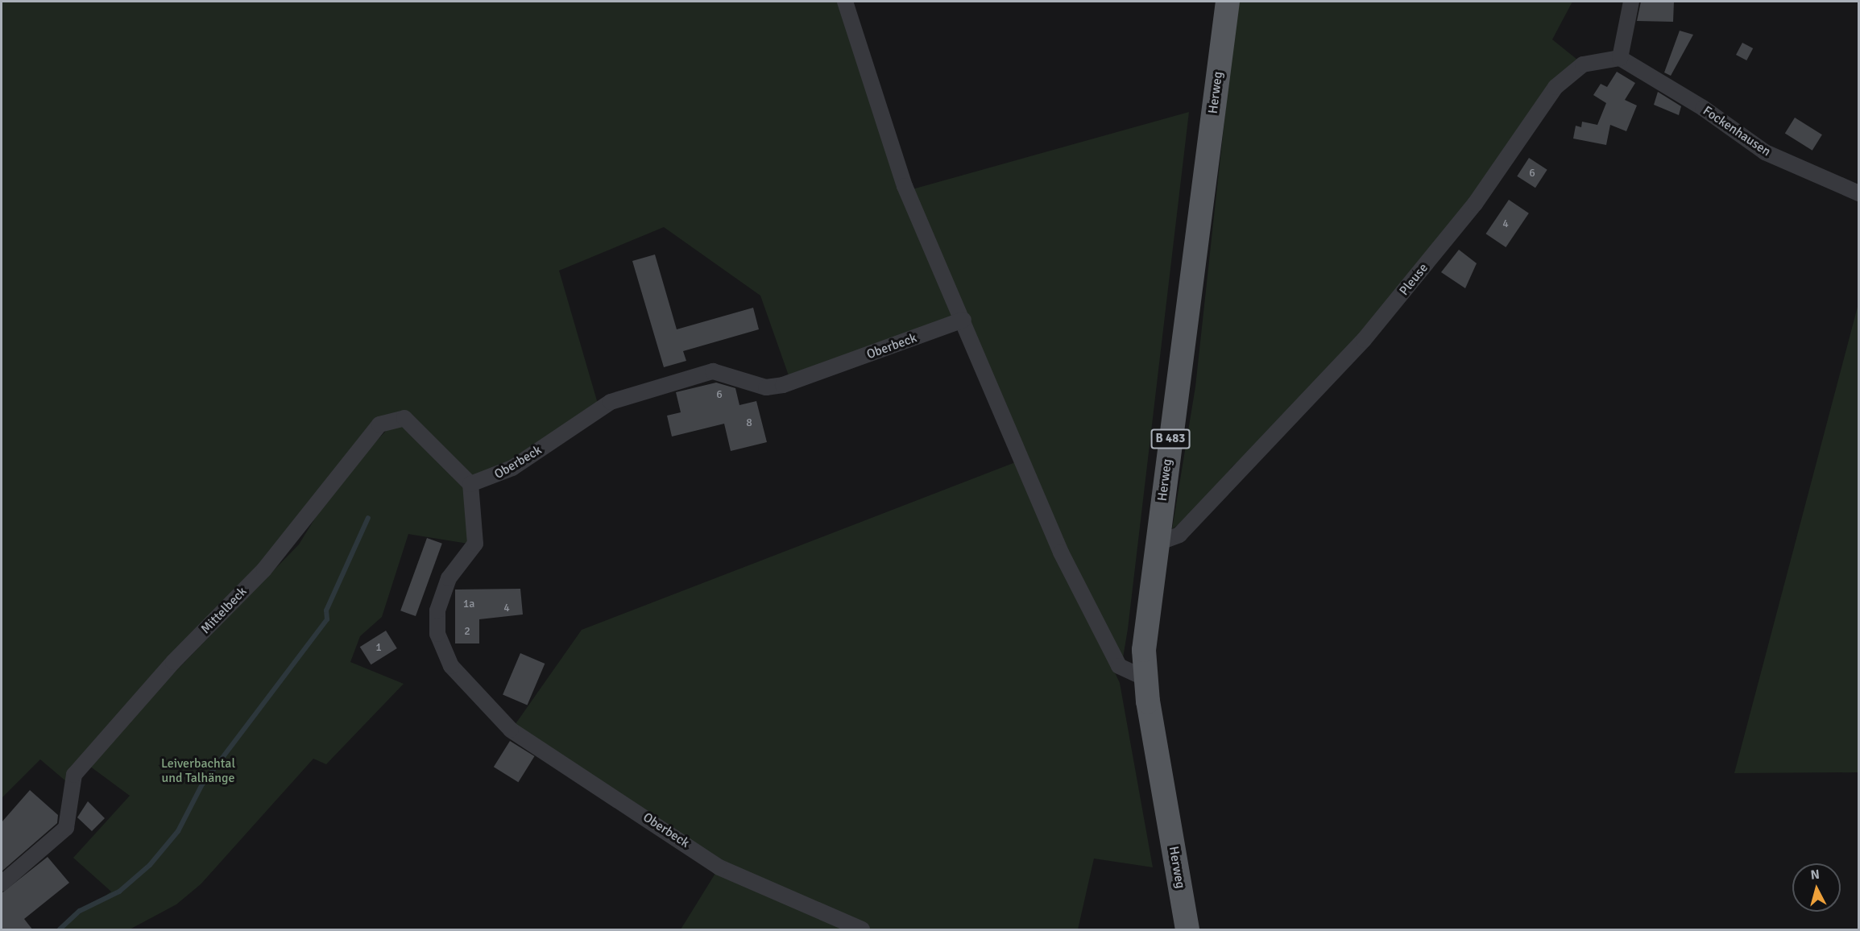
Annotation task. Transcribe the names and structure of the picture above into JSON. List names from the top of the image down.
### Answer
{
  "streets": {
    "main road": ["Herweg", "B 483"],
    "street": [
      "Fockenhausen",
      "Pleuse",
      "Oberbeck",
      "Mittelbeck"
    ]
  },
  "crossings": [
    ["Herweg", "Pleuse"],
    ["Fockenhausen", "Pleuse"],
    ["Oberbeck", "Mittelbeck"]
  ],
  "parks": ["Leiverbachtal und Talhänge"],
  "house_numbers": [
    "6",
    "4",
    "6",
    "8",
    "1a",
    "4",
    "2",
    "1"
  ],
  "north": "top"
}
